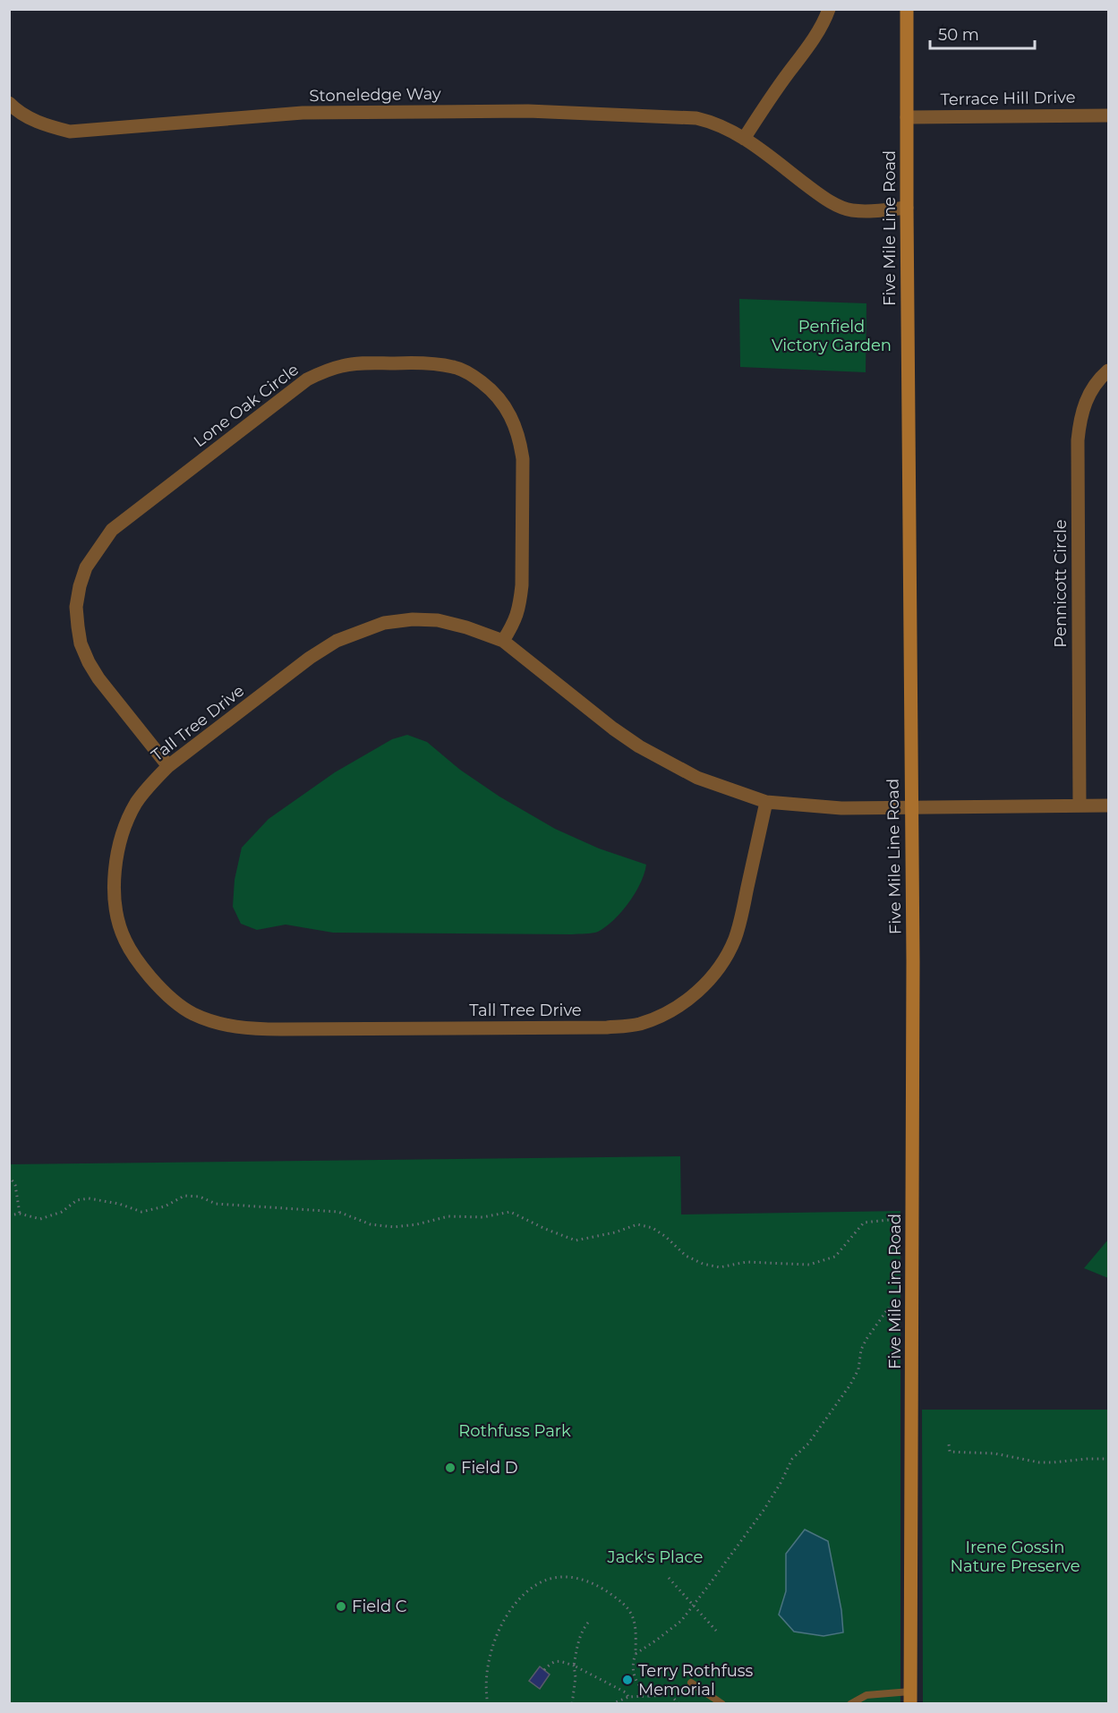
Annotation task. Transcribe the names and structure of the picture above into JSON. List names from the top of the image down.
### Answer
{
  "streets": {
    "main road": ["Five Mile Line Road"],
    "street": [
      "Stoneledge Way",
      "Terrace Hill Drive",
      "Lone Oak Circle",
      "Pennicott Circle",
      "Tall Tree Drive"
    ]
  },
  "crossings": [
    ["Stoneledge Way", "Five Mile Line Road"],
    ["Terrace Hill Drive", "Five Mile Line Road"],
    ["Five Mile Line Road", "Tall Tree Drive"],
    ["Lone Oak Circle", "Tall Tree Drive"]
  ],
  "parks": [
    "Penfield Victory Garden",
    "Rothfuss Park",
    "Irene Gossin Nature Preserve",
    "Jack's Place"
  ],
  "places": ["Field D", "Field C", "Terry Rothfuss Memorial"],
  "scale_bar": "50 m"
}
